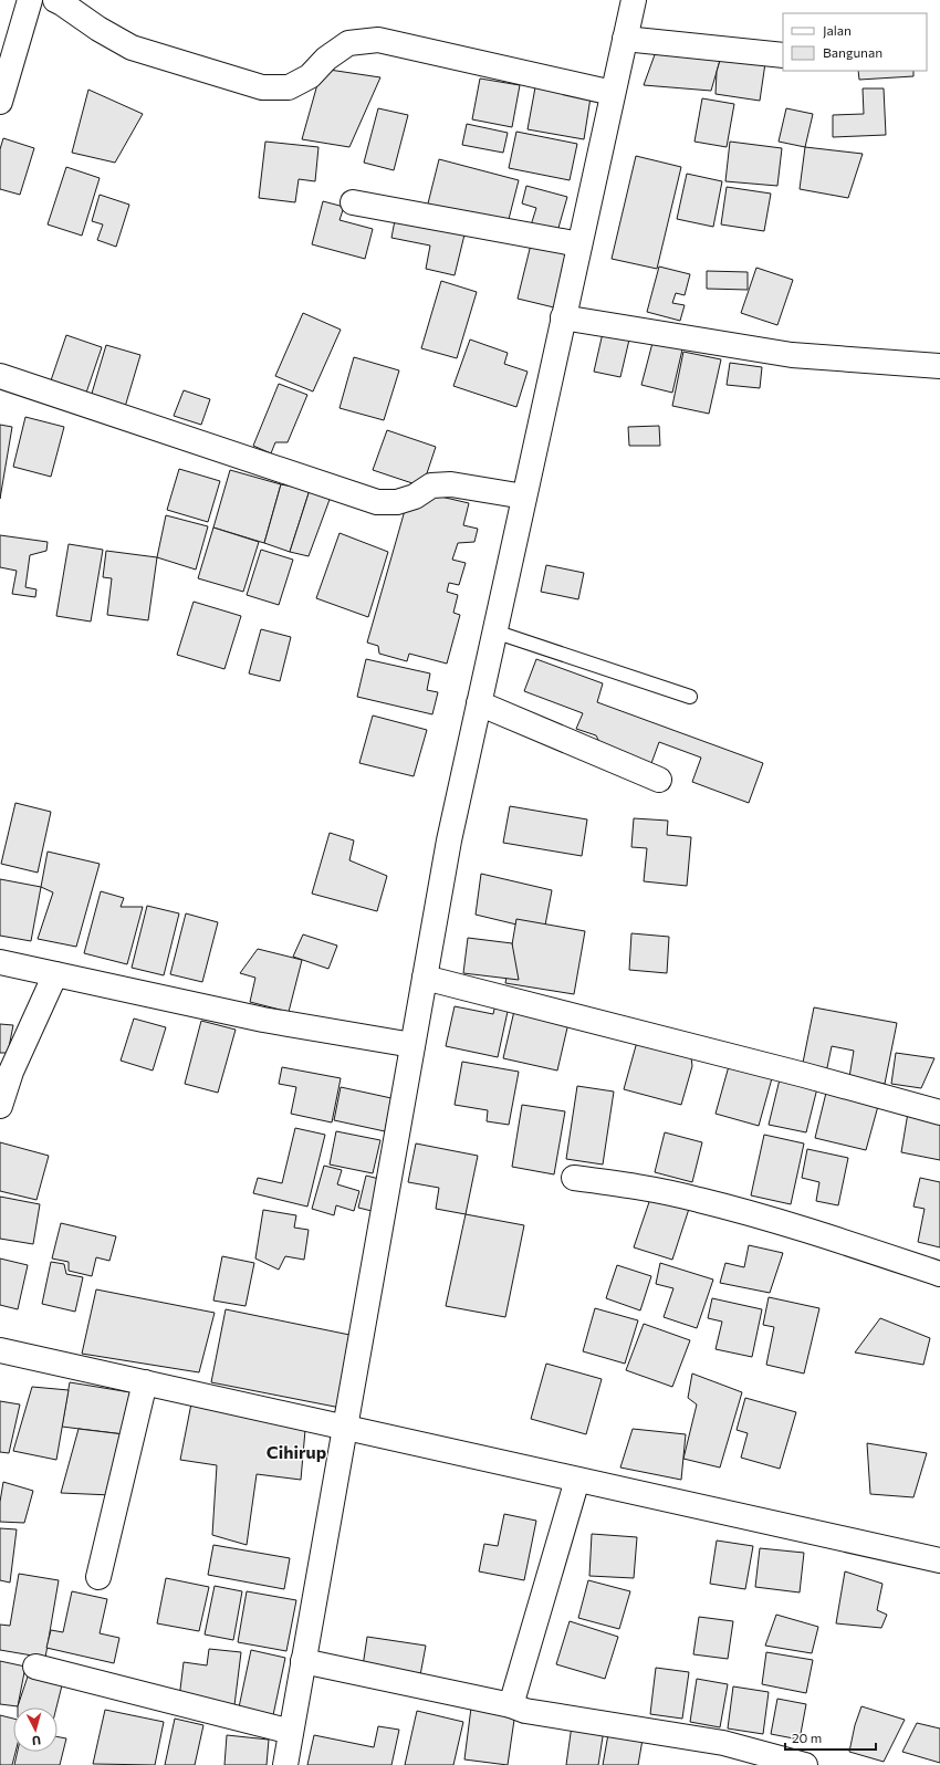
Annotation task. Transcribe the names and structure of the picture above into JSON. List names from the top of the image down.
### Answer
{
  "districts": ["Cihirup"],
  "legend": ["Jalan", "Bangunan"],
  "scale_bar": "20 m",
  "north": "bottom"
}
